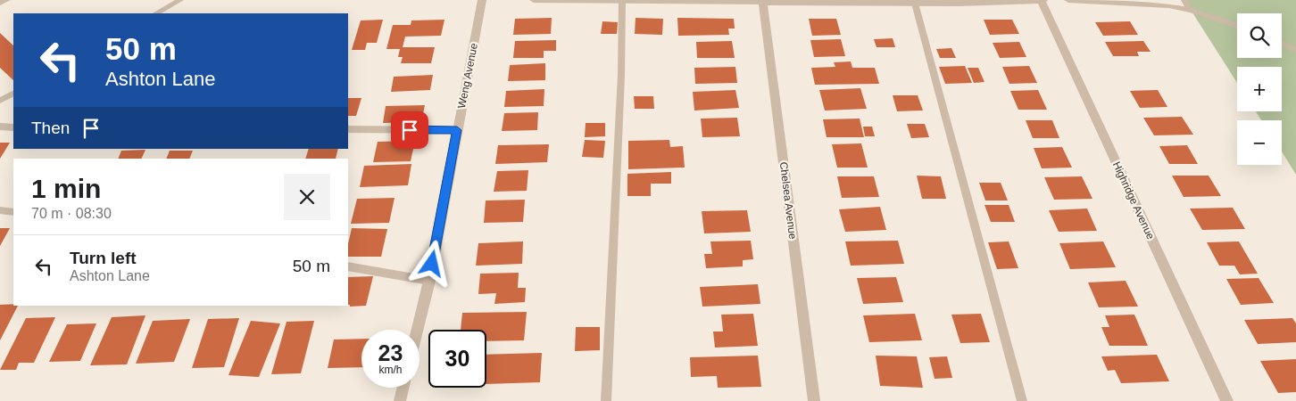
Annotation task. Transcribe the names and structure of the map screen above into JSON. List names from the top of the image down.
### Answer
{
  "streets": {
    "street": ["Weng Avenue", "Chelsea Avenue", "Highridge Avenue"]
  },
  "page": {
    "map_buttons": ["+", "−"],
    "turn": ["50 m", "Ashton Lane"],
    "then": "Then",
    "heading": ["1 min", "70 m · 08:30"],
    "list": [
      {
        "name": "Turn left",
        "note": "Ashton Lane",
        "value": "50 m"
      }
    ],
    "speed": "23 km/h",
    "limit": "30"
  }
}
